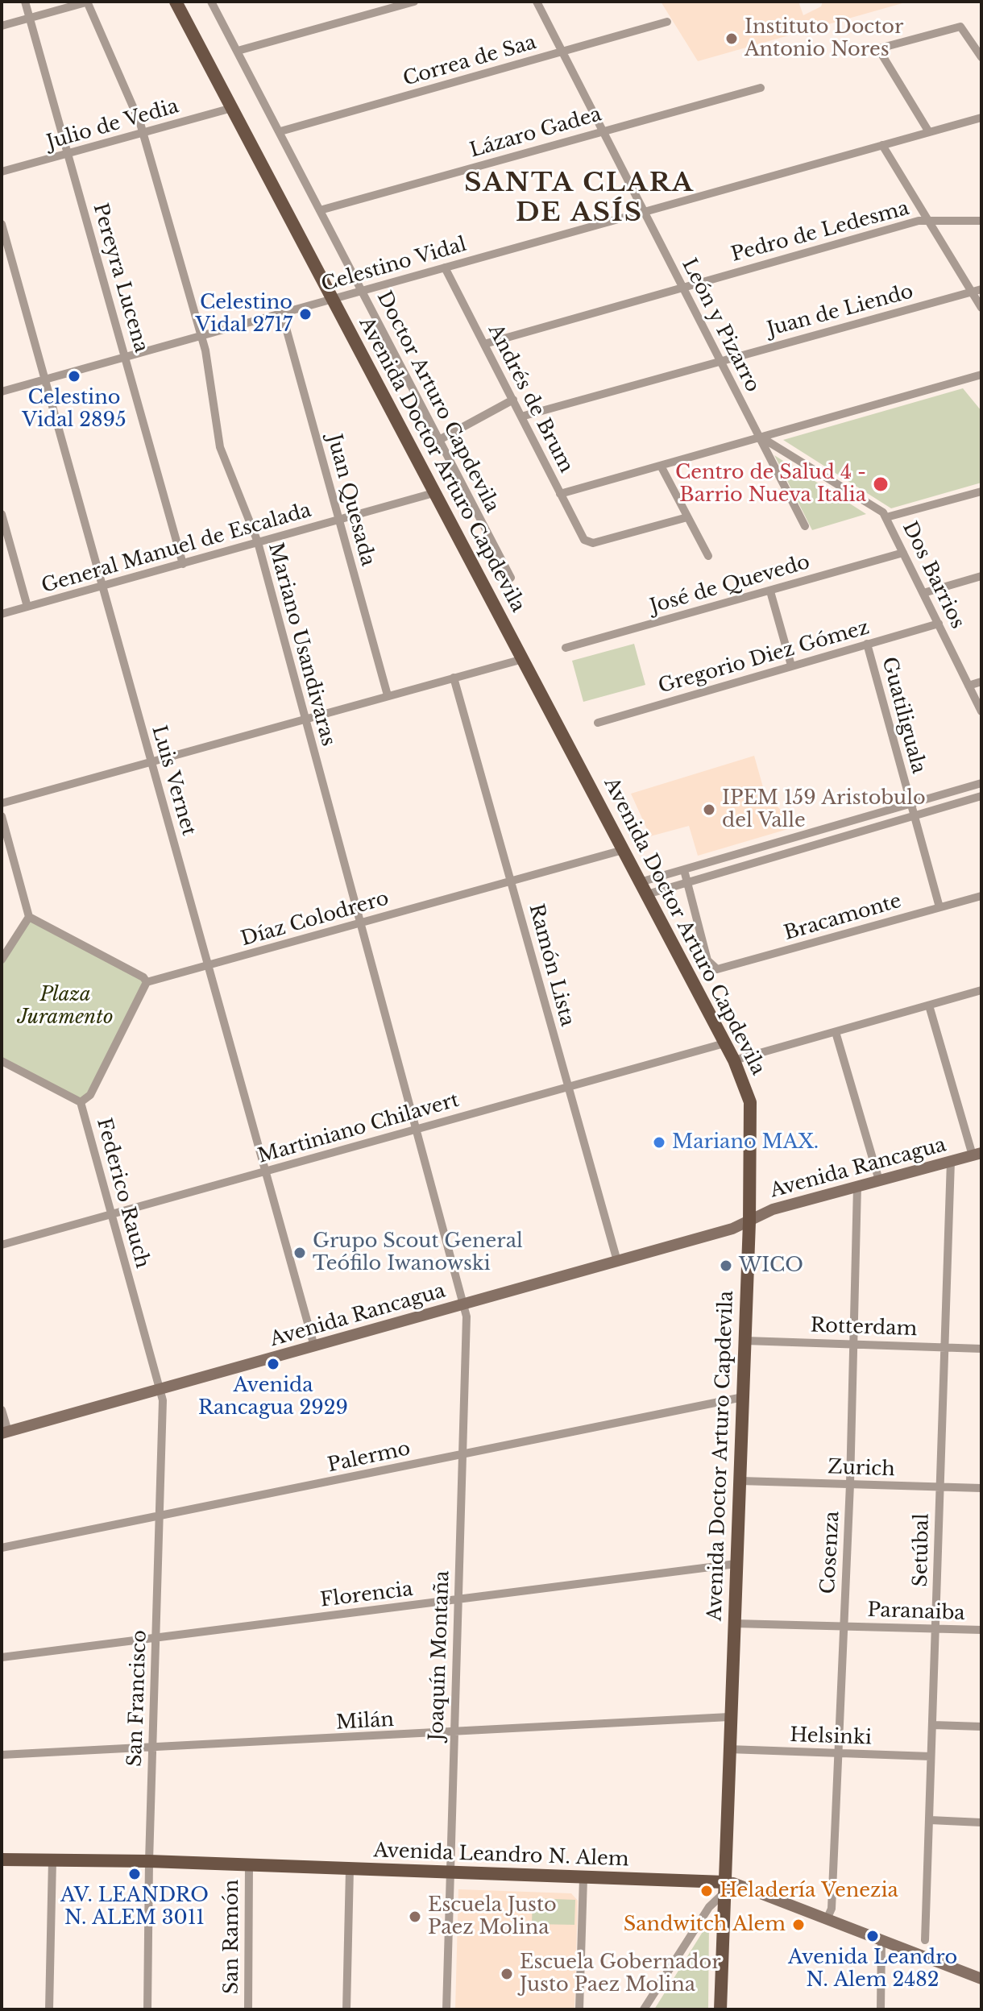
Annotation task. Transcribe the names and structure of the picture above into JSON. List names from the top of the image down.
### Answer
{
  "streets": {
    "main road": ["Avenida Doctor Arturo Capdevila", "Avenida Rancagua", "Avenida Leandro N. Alem"],
    "street": [
      "Correa de Saa",
      "Julio de Vedia",
      "Lázaro Gadea",
      "Pedro de Ledesma",
      "Celestino Vidal",
      "Pereyra Lucena",
      "Juan de Liendo",
      "León y Pizarro",
      "Andrés de Brum",
      "Doctor Arturo Capdevila",
      "Juan Quesada",
      "General Manuel de Escalada",
      "Dos Barrios",
      "José de Quevedo",
      "Mariano Usandivaras",
      "Gregorio Diez Gómez",
      "Guatiliguala",
      "Luis Vernet",
      "Bracamonte",
      "Díaz Colodrero",
      "Ramón Lista",
      "Martiniano Chilavert",
      "Federico Rauch",
      "Rotterdam",
      "Palermo",
      "Zurich",
      "Setúbal",
      "Cosenza",
      "Florencia",
      "Paranaiba",
      "Joaquín Montaña",
      "San Francisco",
      "Milán",
      "Helsinki",
      "San Ramón"
    ]
  },
  "crossings": [
    ["Correa de Saa", "León y Pizarro"],
    ["Correa de Saa", "Doctor Arturo Capdevila"],
    ["Julio de Vedia", "Pereyra Lucena"],
    ["Julio de Vedia", "Avenida Doctor Arturo Capdevila"],
    ["Julio de Vedia", "Mariano Usandivaras"],
    ["Lázaro Gadea", "León y Pizarro"],
    ["Lázaro Gadea", "Doctor Arturo Capdevila"],
    ["Pedro de Ledesma", "León y Pizarro"],
    ["Pedro de Ledesma", "Andrés de Brum"],
    ["Celestino Vidal", "Pereyra Lucena"],
    ["Celestino Vidal", "León y Pizarro"],
    ["Celestino Vidal", "Andrés de Brum"],
    ["Celestino Vidal", "Doctor Arturo Capdevila"],
    ["Celestino Vidal", "Avenida Doctor Arturo Capdevila"],
    ["Celestino Vidal", "Juan Quesada"],
    ["Celestino Vidal", "Mariano Usandivaras"],
    ["Celestino Vidal", "Luis Vernet"],
    ["Pereyra Lucena", "General Manuel de Escalada"],
    ["Juan de Liendo", "León y Pizarro"],
    ["Juan de Liendo", "Andrés de Brum"],
    ["León y Pizarro", "Dos Barrios"],
    ["Avenida Doctor Arturo Capdevila", "General Manuel de Escalada"],
    ["Avenida Doctor Arturo Capdevila", "Díaz Colodrero"],
    ["Avenida Doctor Arturo Capdevila", "Martiniano Chilavert"],
    ["Avenida Doctor Arturo Capdevila", "Avenida Rancagua"],
    ["Avenida Doctor Arturo Capdevila", "Rotterdam"],
    ["Avenida Doctor Arturo Capdevila", "Palermo"],
    ["Avenida Doctor Arturo Capdevila", "Zurich"],
    ["Avenida Doctor Arturo Capdevila", "Florencia"],
    ["Avenida Doctor Arturo Capdevila", "Paranaiba"],
    ["Avenida Doctor Arturo Capdevila", "Milán"],
    ["Avenida Doctor Arturo Capdevila", "Helsinki"],
    ["Avenida Doctor Arturo Capdevila", "Avenida Leandro N. Alem"],
    ["Juan Quesada", "General Manuel de Escalada"],
    ["General Manuel de Escalada", "Mariano Usandivaras"],
    ["General Manuel de Escalada", "Luis Vernet"],
    ["Dos Barrios", "José de Quevedo"],
    ["Dos Barrios", "Gregorio Diez Gómez"],
    ["Mariano Usandivaras", "Díaz Colodrero"],
    ["Mariano Usandivaras", "Martiniano Chilavert"],
    ["Mariano Usandivaras", "Avenida Rancagua"],
    ["Mariano Usandivaras", "Joaquín Montaña"],
    ["Gregorio Diez Gómez", "Guatiliguala"],
    ["Guatiliguala", "Bracamonte"],
    ["Luis Vernet", "Díaz Colodrero"],
    ["Luis Vernet", "Martiniano Chilavert"],
    ["Luis Vernet", "Avenida Rancagua"],
    ["Díaz Colodrero", "Ramón Lista"],
    ["Díaz Colodrero", "Federico Rauch"],
    ["Ramón Lista", "Martiniano Chilavert"],
    ["Ramón Lista", "Avenida Rancagua"],
    ["Martiniano Chilavert", "Federico Rauch"],
    ["Avenida Rancagua", "Federico Rauch"],
    ["Avenida Rancagua", "Setúbal"],
    ["Avenida Rancagua", "Cosenza"],
    ["Avenida Rancagua", "Joaquín Montaña"],
    ["Avenida Rancagua", "San Francisco"],
    ["Federico Rauch", "San Francisco"],
    ["Rotterdam", "Setúbal"],
    ["Rotterdam", "Cosenza"],
    ["Palermo", "Joaquín Montaña"],
    ["Palermo", "San Francisco"],
    ["Zurich", "Setúbal"],
    ["Zurich", "Cosenza"],
    ["Setúbal", "Paranaiba"],
    ["Setúbal", "Helsinki"],
    ["Cosenza", "Paranaiba"],
    ["Cosenza", "Helsinki"],
    ["Cosenza", "Avenida Leandro N. Alem"],
    ["Florencia", "Joaquín Montaña"],
    ["Florencia", "San Francisco"],
    ["Joaquín Montaña", "Milán"],
    ["Joaquín Montaña", "Avenida Leandro N. Alem"],
    ["San Francisco", "Milán"],
    ["San Francisco", "Avenida Leandro N. Alem"],
    ["Avenida Leandro N. Alem", "San Ramón"]
  ],
  "districts": ["SANTA CLARA DE ASÍS"],
  "parks": ["Plaza Juramento"],
  "places": [
    "Instituto Doctor Antonio Nores",
    "Celestino Vidal 2717",
    "Celestino Vidal 2895",
    "Centro de Salud 4 - Barrio Nueva Italia",
    "IPEM 159 Aristobulo del Valle",
    "Mariano MAX.",
    "Grupo Scout General Teófilo Iwanowski",
    "WICO",
    "Avenida Rancagua 2929",
    "AV. LEANDRO N. ALEM 3011",
    "Heladería Venezia",
    "Escuela Justo Paez Molina",
    "Sandwitch Alem",
    "Avenida Leandro N. Alem 2482",
    "Escuela Gobernador Justo Paez Molina"
  ]
}
